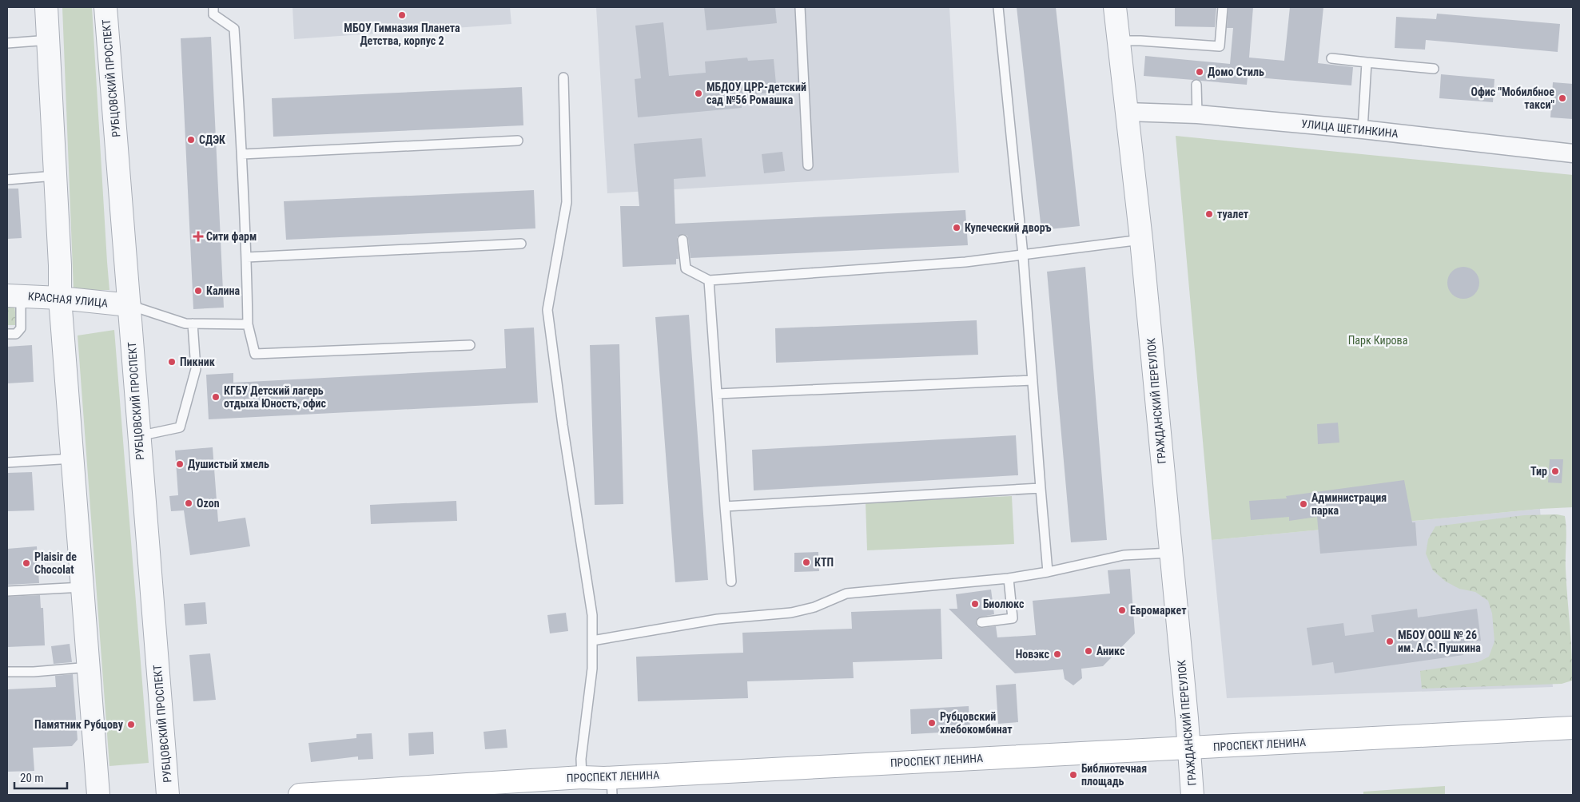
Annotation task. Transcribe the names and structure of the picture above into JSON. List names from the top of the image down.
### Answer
{
  "streets": {
    "main road": ["ПРОСПЕКТ ЛЕНИНА"],
    "street": [
      "РУБЦОВСКИЙ ПРОСПЕКТ",
      "УЛИЦА ЩЕТИНКИНА",
      "КРАСНАЯ УЛИЦА",
      "ГРАЖДАНСКИЙ ПЕРЕУЛОК"
    ]
  },
  "crossings": [
    ["РУБЦОВСКИЙ ПРОСПЕКТ", "КРАСНАЯ УЛИЦА"],
    ["УЛИЦА ЩЕТИНКИНА", "ГРАЖДАНСКИЙ ПЕРЕУЛОК"],
    ["ГРАЖДАНСКИЙ ПЕРЕУЛОК", "ПРОСПЕКТ ЛЕНИНА"]
  ],
  "parks": ["Парк Кирова"],
  "places": {
    "other": [
      "МБОУ Гимназия Планета Детства, корпус 2",
      "Домо Стиль",
      "МБДОУ ЦРР-детский сад №56 Ромашка",
      "Офис \"Мобилбное такси\"",
      "СДЭК",
      "туалет",
      "Купеческий дворъ",
      "Калина",
      "Пикник",
      "КГБУ Детский лагерь отдыха Юность, офис",
      "Душистый хмель",
      "Тир",
      "Ozon",
      "Администрация парка",
      "КТП",
      "Plaisir de Chocolat",
      "Биолюкс",
      "Евромаркет",
      "МБОУ ООШ № 26 им. А.С. Пушкина",
      "Аникс",
      "Новэкс",
      "Рубцовский хлебокомбинат",
      "Памятник Рубцову",
      "Библиотечная площадь"
    ],
    "health": ["Сити фарм"]
  },
  "scale_bar": "20 m"
}
